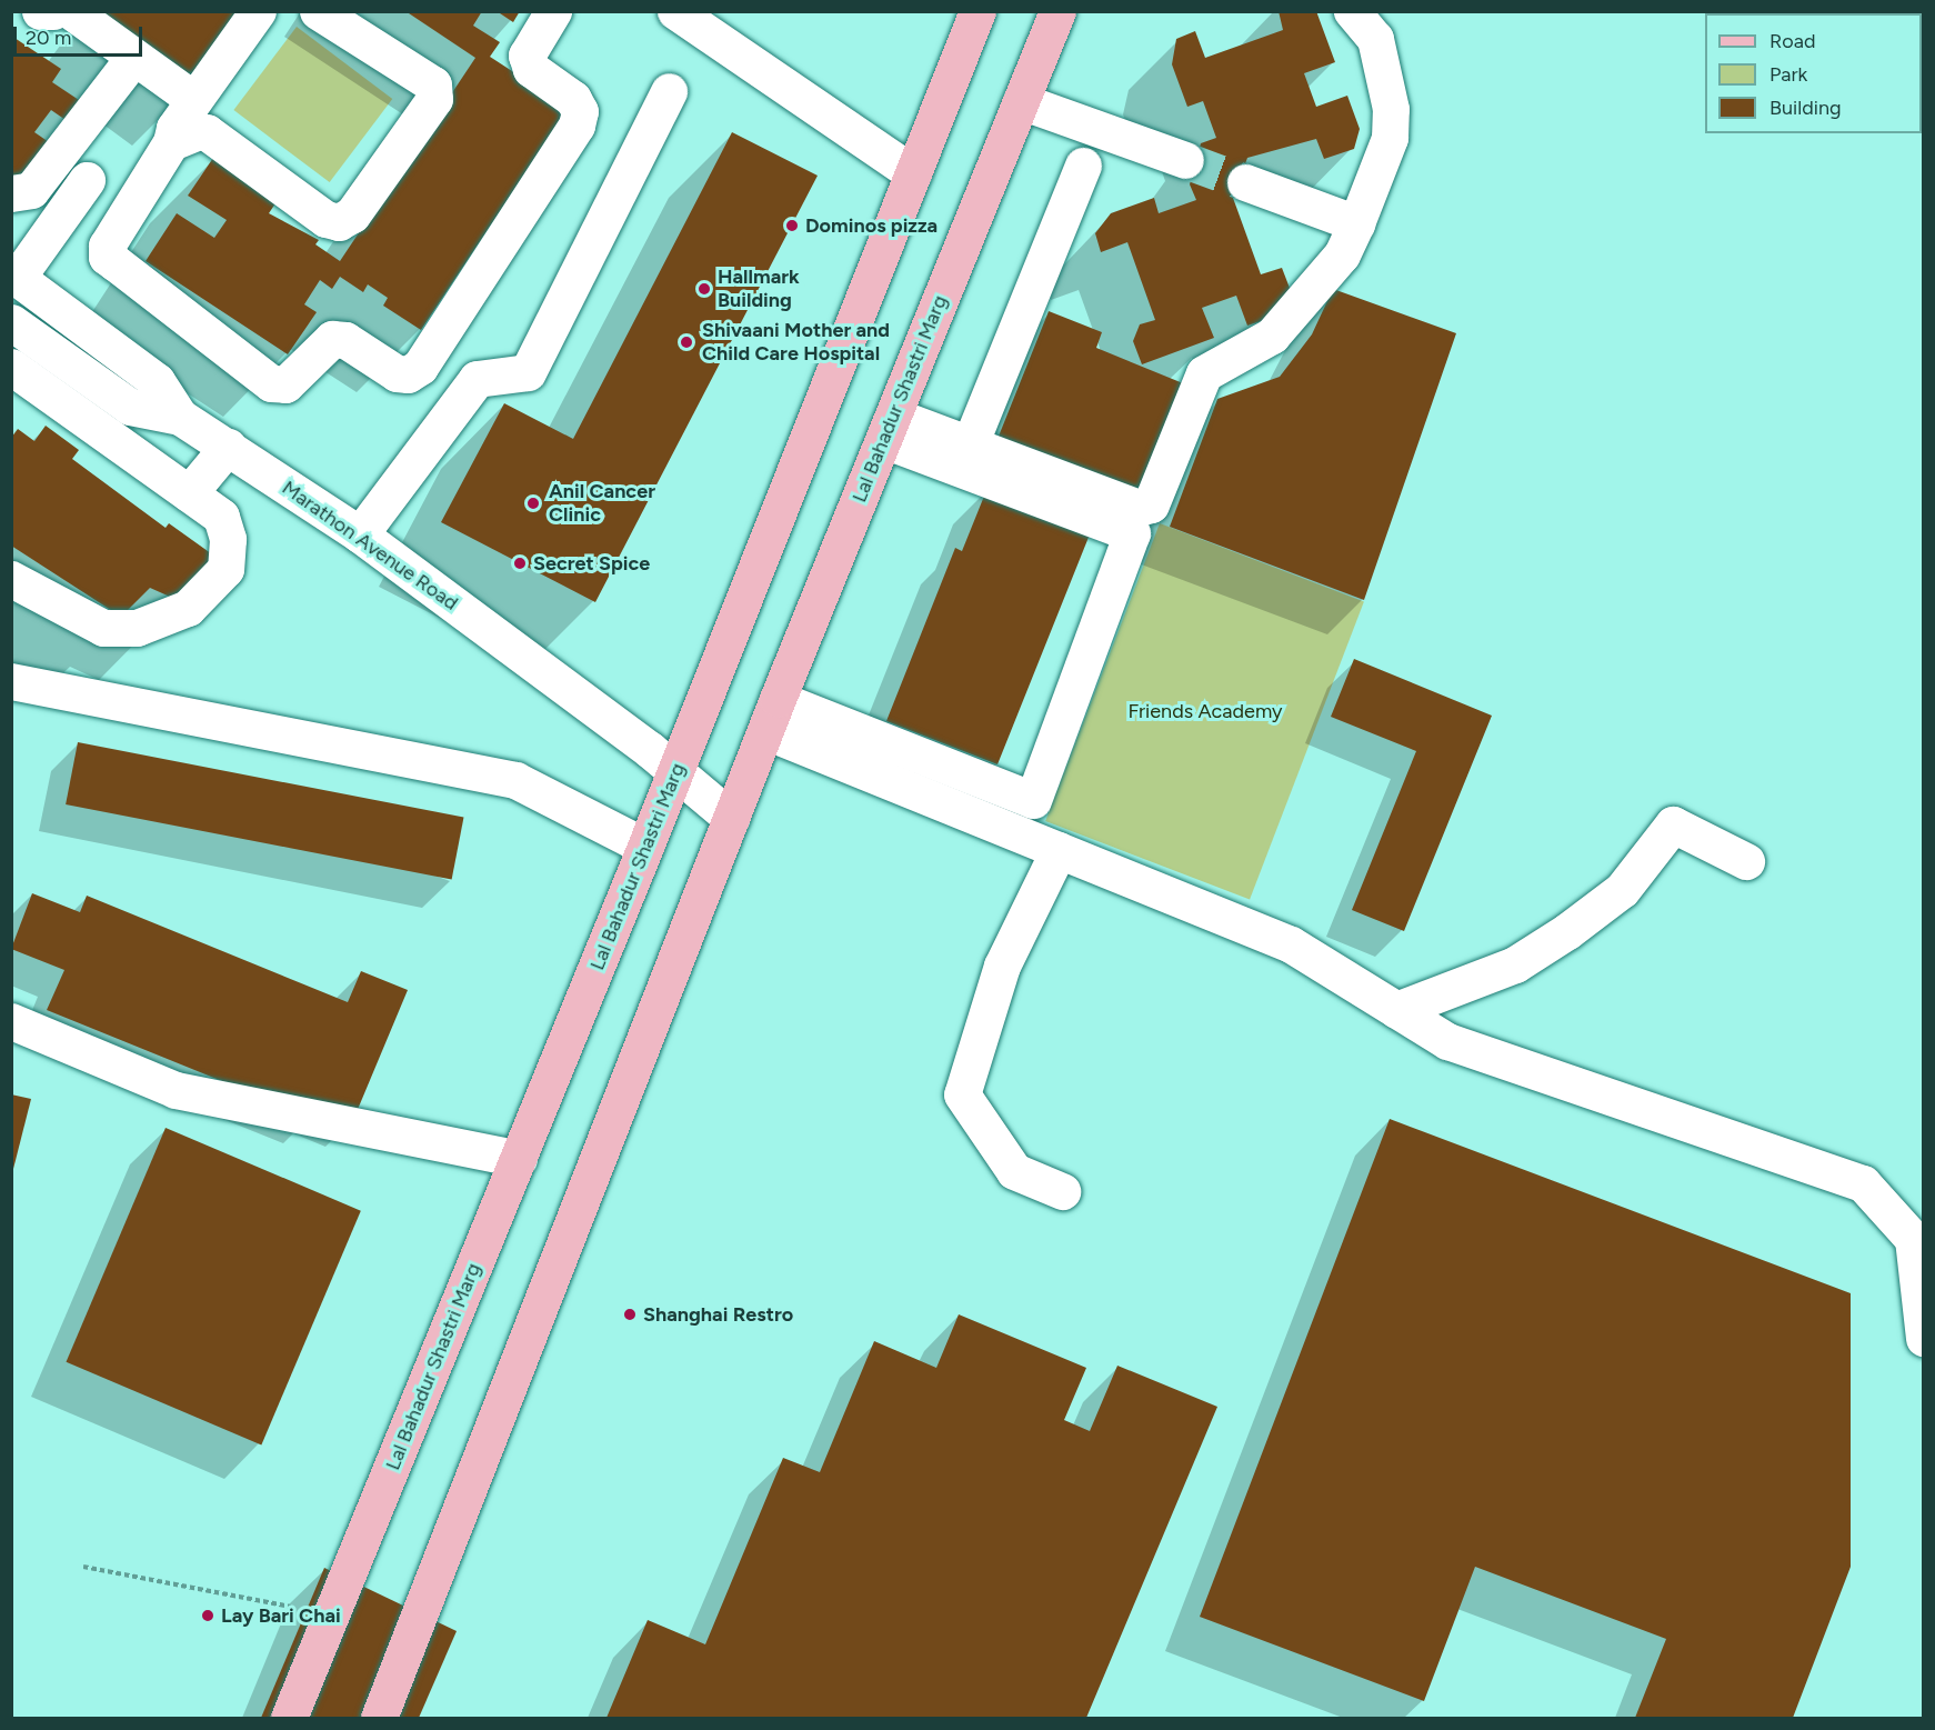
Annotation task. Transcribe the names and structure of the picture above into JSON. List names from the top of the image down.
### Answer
{
  "streets": {
    "main road": ["Lal Bahadur Shastri Marg"],
    "street": ["Marathon Avenue Road"]
  },
  "crossings": [
    ["Lal Bahadur Shastri Marg", "Marathon Avenue Road"]
  ],
  "parks": ["Friends Academy"],
  "places": [
    "Dominos pizza",
    "Hallmark Building",
    "Shivaani Mother and Child Care Hospital",
    "Anil Cancer Clinic",
    "Secret Spice",
    "Shanghai Restro",
    "Lay Bari Chai"
  ],
  "legend": ["Road", "Park", "Building"],
  "scale_bar": "20 m"
}
